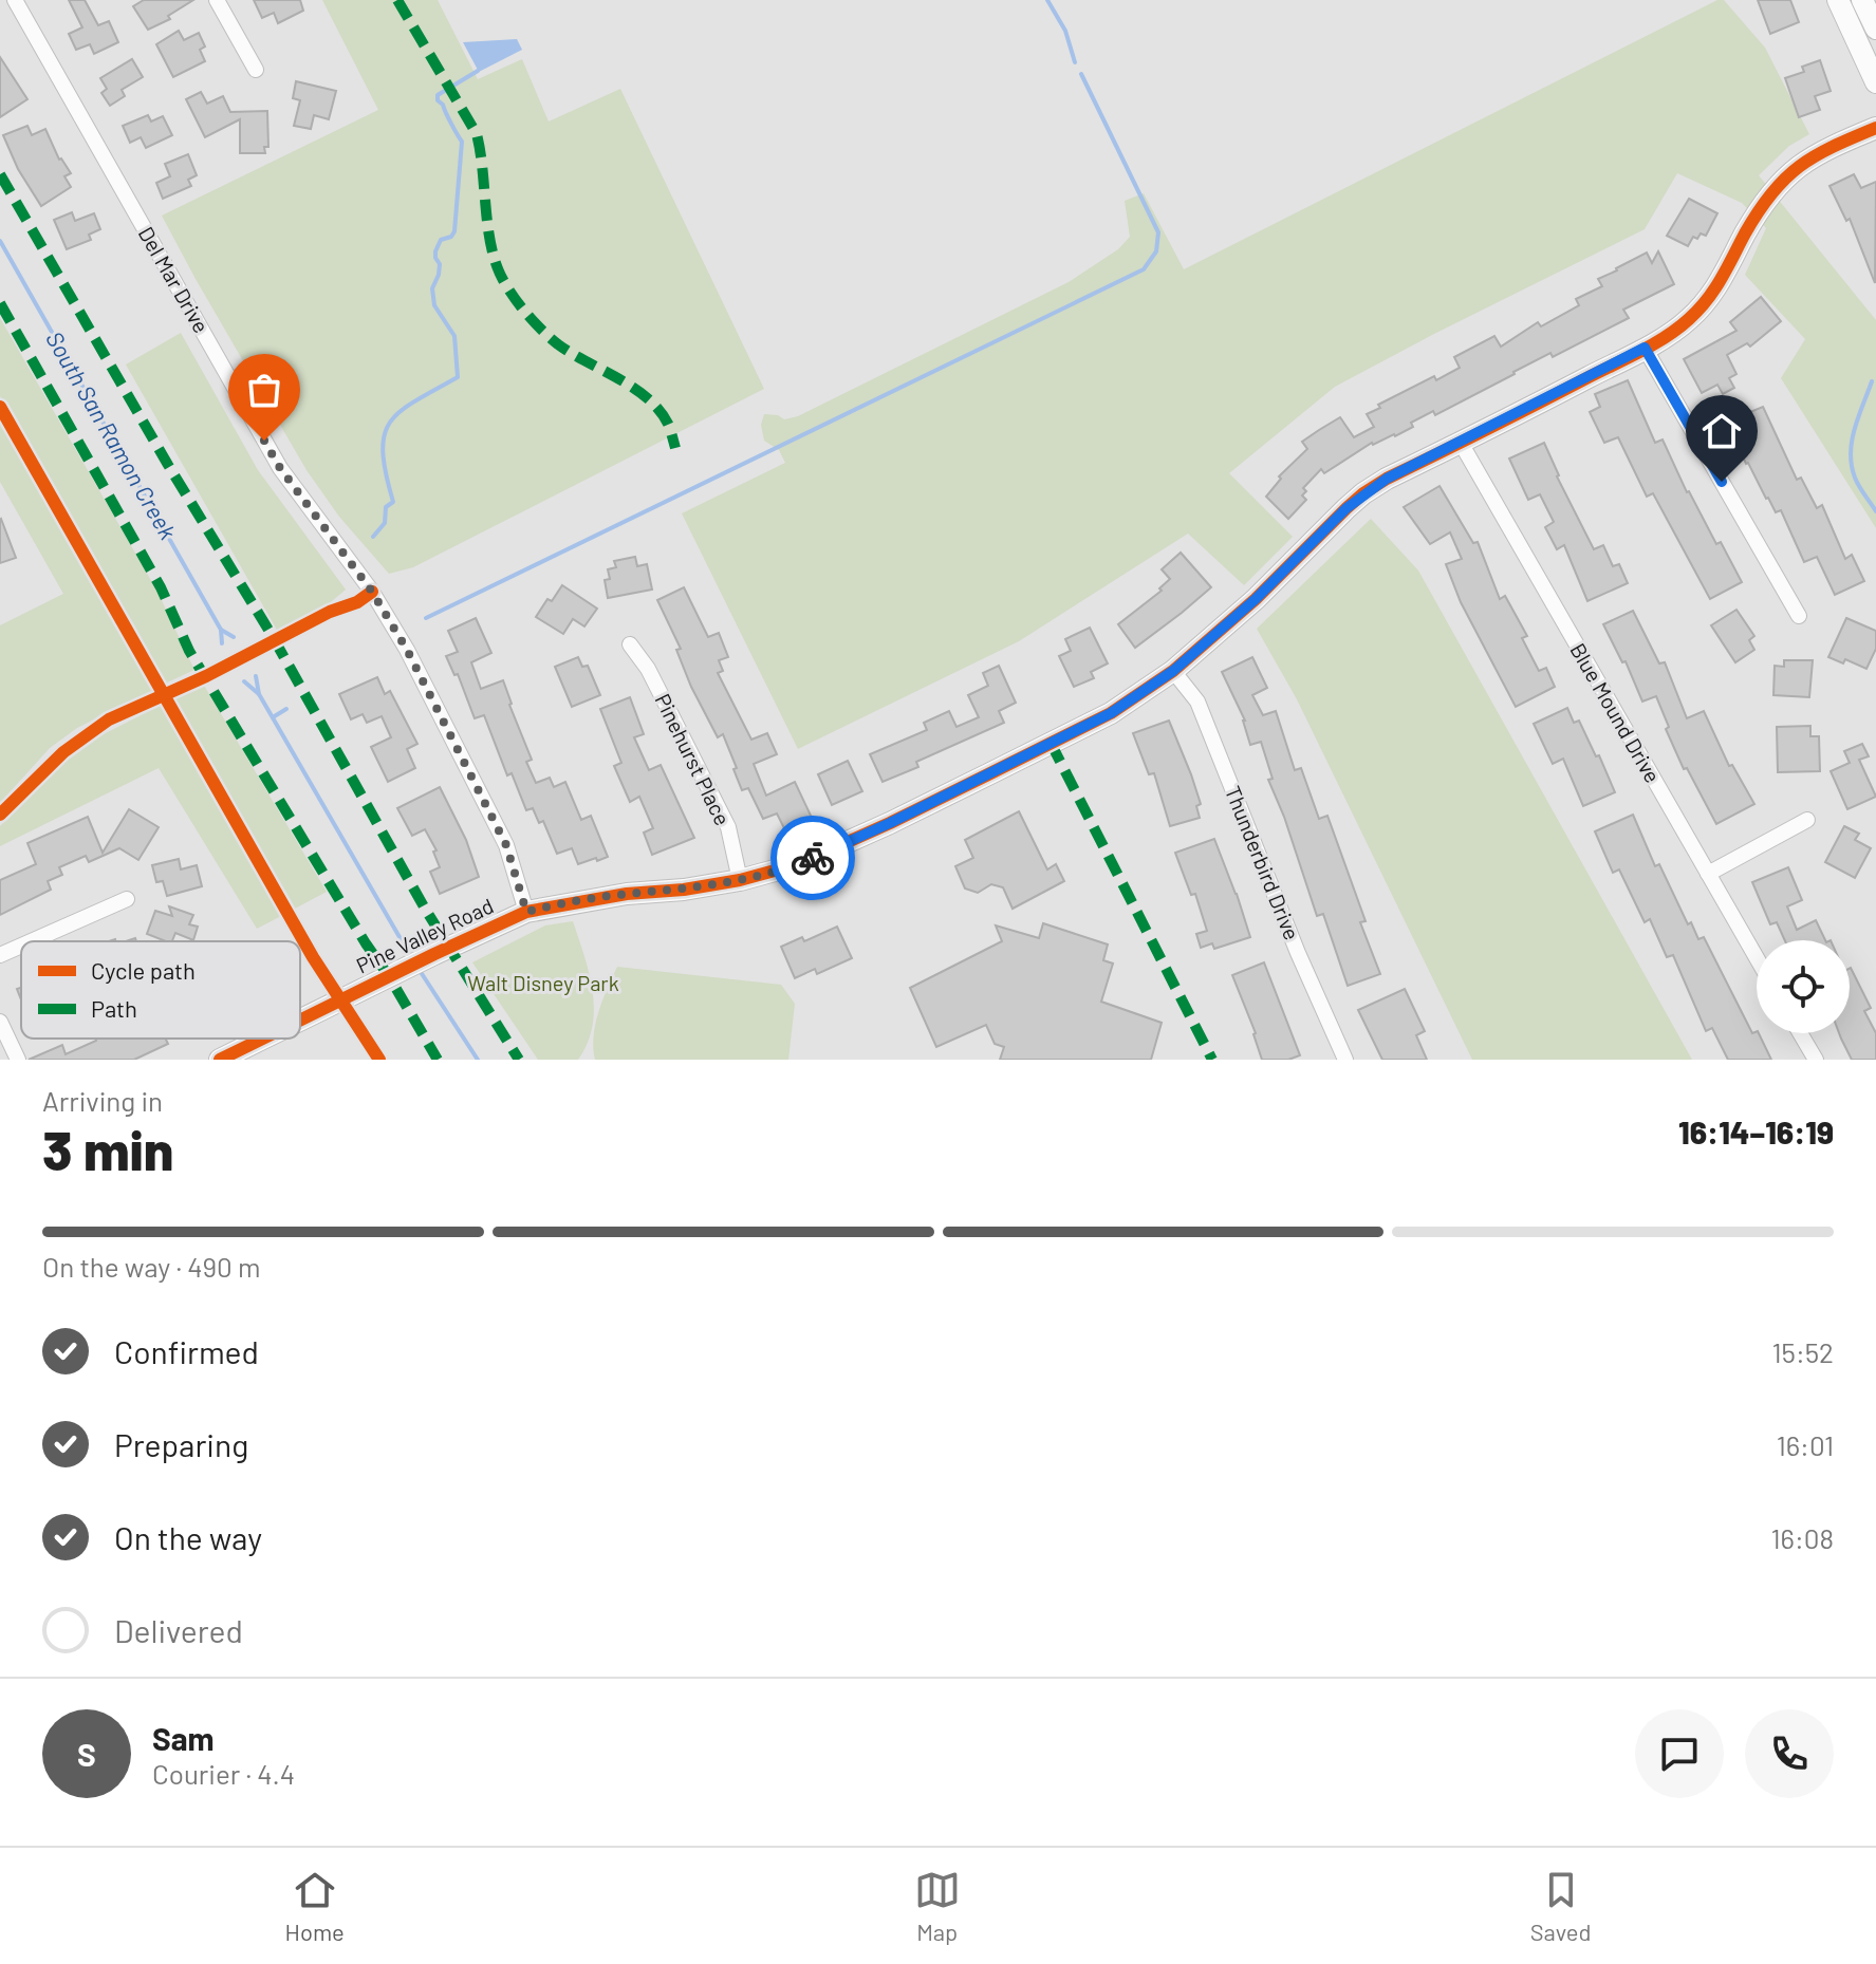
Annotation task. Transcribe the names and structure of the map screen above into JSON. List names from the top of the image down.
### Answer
{
  "streets": {
    "street": [
      "Del Mar Drive",
      "Blue Mound Drive",
      "Pinehurst Place",
      "Thunderbird Drive",
      "Pine Valley Road"
    ]
  },
  "crossings": [
    ["Del Mar Drive", "Pine Valley Road"],
    ["Blue Mound Drive", "Pine Valley Road"],
    ["Pinehurst Place", "Pine Valley Road"],
    ["Thunderbird Drive", "Pine Valley Road"]
  ],
  "water": ["South San Ramon Creek"],
  "parks": ["Walt Disney Park"],
  "legend": ["Cycle path", "Path"],
  "page": {
    "heading": ["3 min", "Arriving in", "16:14–16:19"],
    "panel": ["Sam", "Courier · 4.4"],
    "bar": "On the way · 490 m",
    "list": [
      ["Confirmed", "15:52"],
      ["Preparing", "16:01"],
      ["On the way", "16:08"],
      "Delivered"
    ],
    "round": "S",
    "tabs": ["Home", "Map", "Saved"]
  }
}
